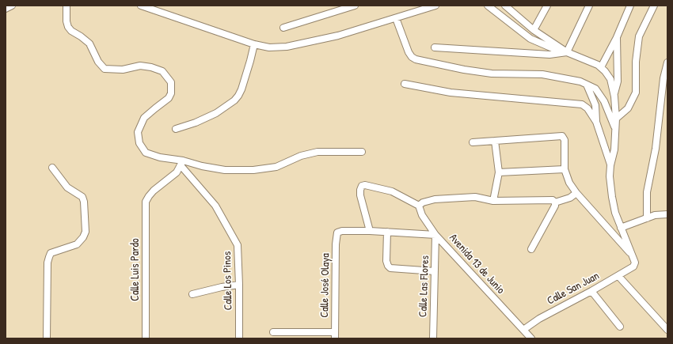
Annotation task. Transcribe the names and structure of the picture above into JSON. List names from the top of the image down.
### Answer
{
  "streets": {
    "street": [
      "Avenida 13 de Junio",
      "Calle Luis Pardo",
      "Calle Los Pinos",
      "Calle José Olaya",
      "Calle Las Flores",
      "Calle San Juan"
    ]
  },
  "crossings": [
    ["Avenida 13 de Junio", "Calle José Olaya"],
    ["Avenida 13 de Junio", "Calle Las Flores"],
    ["Avenida 13 de Junio", "Calle San Juan"],
    ["Calle Luis Pardo", "Calle Los Pinos"]
  ]
}
